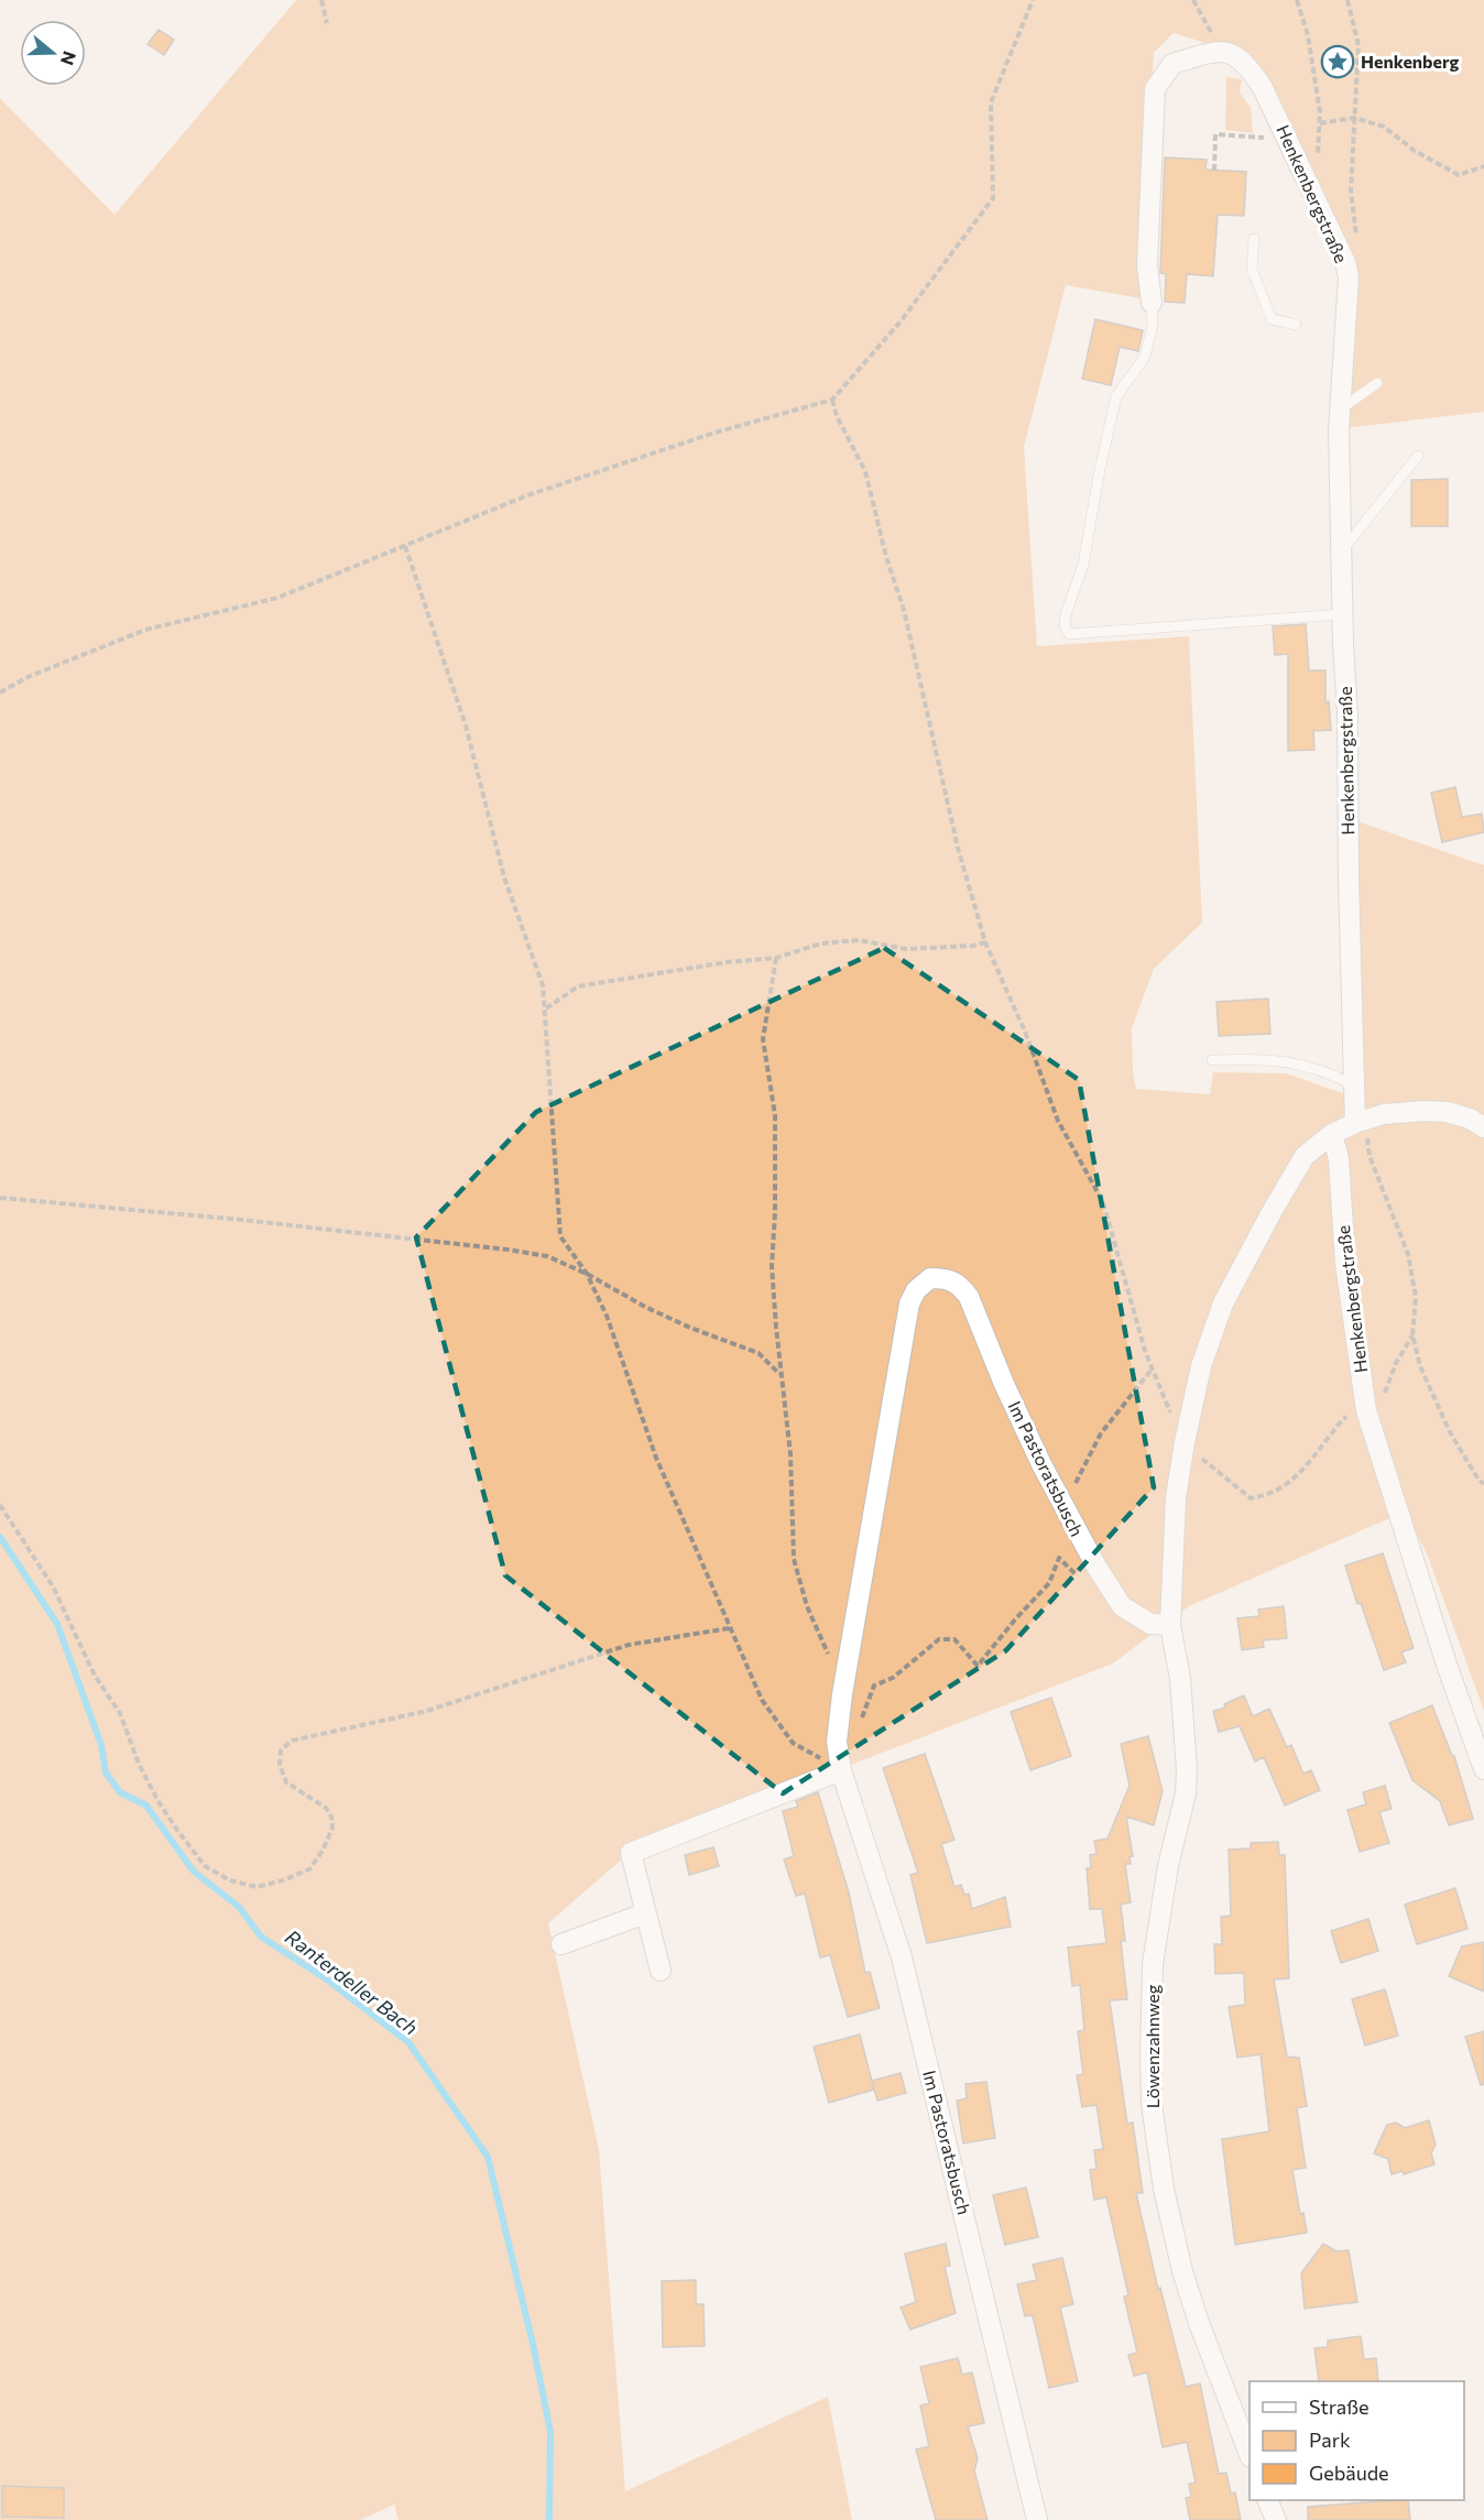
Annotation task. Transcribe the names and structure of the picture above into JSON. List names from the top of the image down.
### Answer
{
  "streets": {
    "street": ["Henkenbergstraße", "Im Pastoratsbusch", "Löwenzahnweg"]
  },
  "crossings": [
    ["Im Pastoratsbusch", "Löwenzahnweg"]
  ],
  "water": ["Ranterdeller Bach"],
  "places": {
    "place": ["Henkenberg"]
  },
  "legend": ["Straße", "Park", "Gebäude"],
  "north": "right"
}
